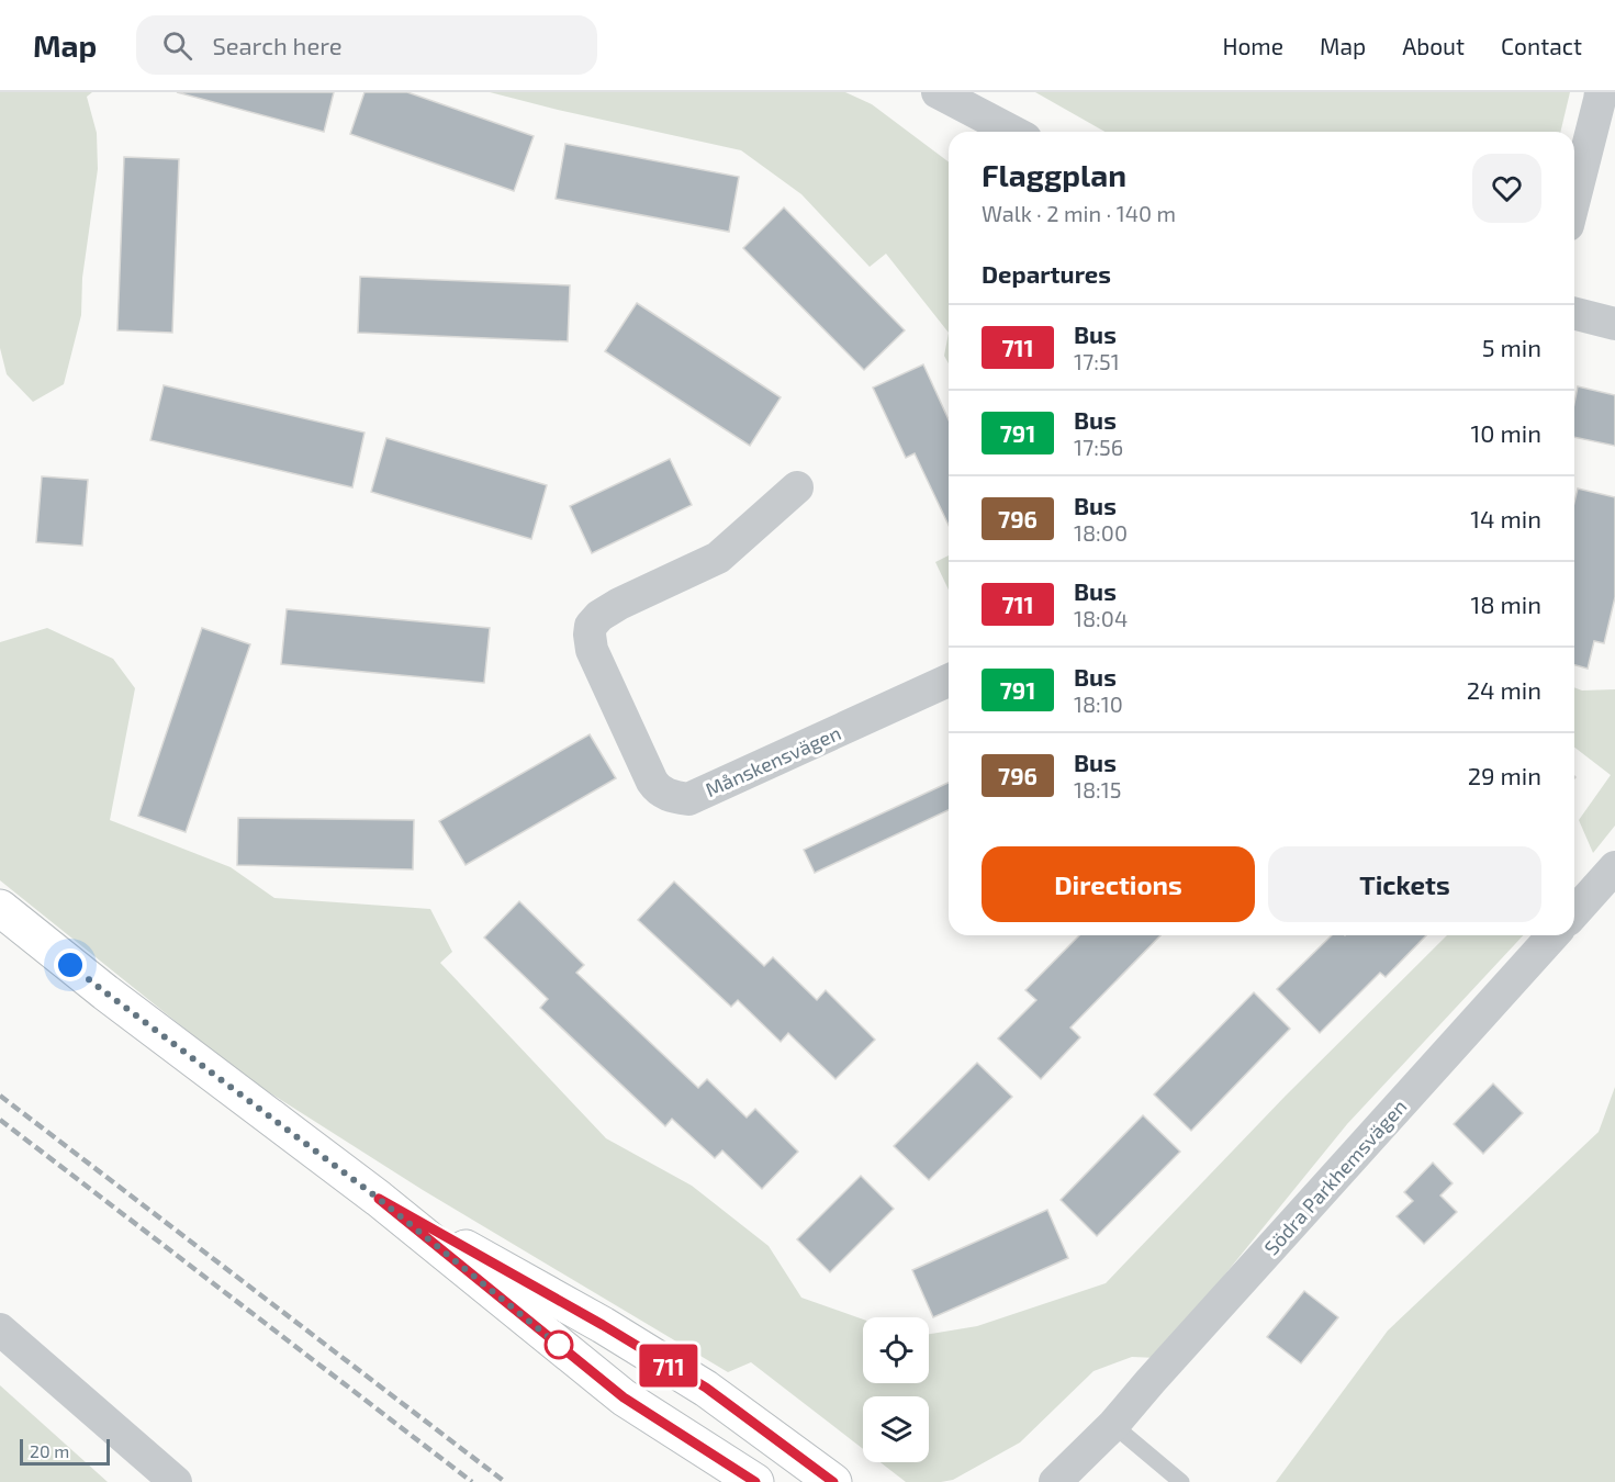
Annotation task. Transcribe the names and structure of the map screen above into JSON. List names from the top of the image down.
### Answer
{
  "streets": {
    "street": ["Månskensvägen", "Södra Parkhemsvägen"]
  },
  "lines": ["bus line 711"],
  "scale_bar": "20 m",
  "page": {
    "header": "Map",
    "search": "Search here",
    "nav": [
      "Home",
      "Map",
      "About",
      "Contact"
    ],
    "on_map": "711",
    "heading": [
      ["Flaggplan", "Walk · 2 min · 140 m"],
      "Departures"
    ],
    "list": [
      {
        "mark": "711",
        "name": "Bus",
        "note": "17:51",
        "value": "5 min"
      },
      {
        "mark": "791",
        "name": "Bus",
        "note": "17:56",
        "value": "10 min"
      },
      {
        "mark": "796",
        "name": "Bus",
        "note": "18:00",
        "value": "14 min"
      },
      {
        "mark": "711",
        "name": "Bus",
        "note": "18:04",
        "value": "18 min"
      },
      {
        "mark": "791",
        "name": "Bus",
        "note": "18:10",
        "value": "24 min"
      },
      {
        "mark": "796",
        "name": "Bus",
        "note": "18:15",
        "value": "29 min"
      }
    ],
    "buttons": ["Directions", "Tickets"],
    "scale": "20 m"
  }
}
